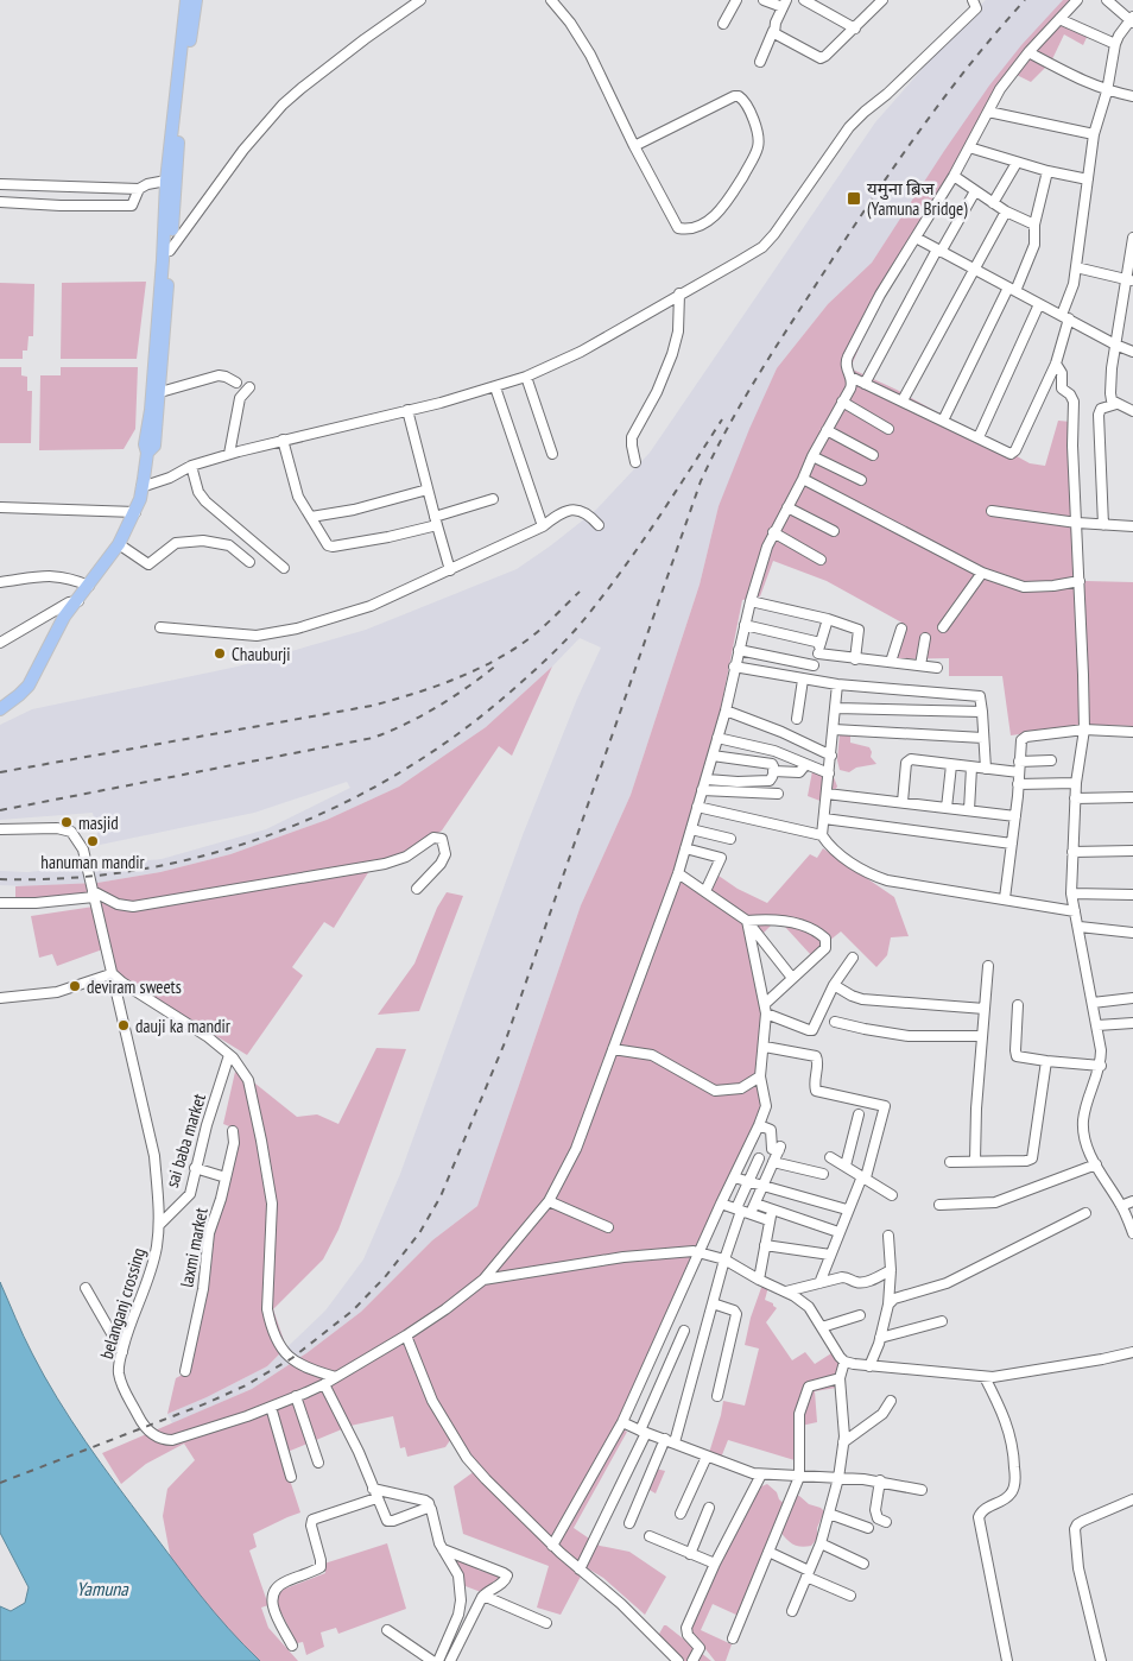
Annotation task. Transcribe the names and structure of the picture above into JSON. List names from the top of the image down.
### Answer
{
  "streets": {
    "street": ["sai baba market", "laxmi market", "belanganj crossing"]
  },
  "crossings": [
    ["sai baba market", "belanganj crossing"]
  ],
  "water": ["Yamuna"],
  "places": {
    "transit": ["यमुना ब्रिज (Yamuna Bridge)"],
    "other": [
      "Chauburji",
      "masjid",
      "hanuman mandir",
      "deviram sweets",
      "dauji ka mandir"
    ]
  }
}
